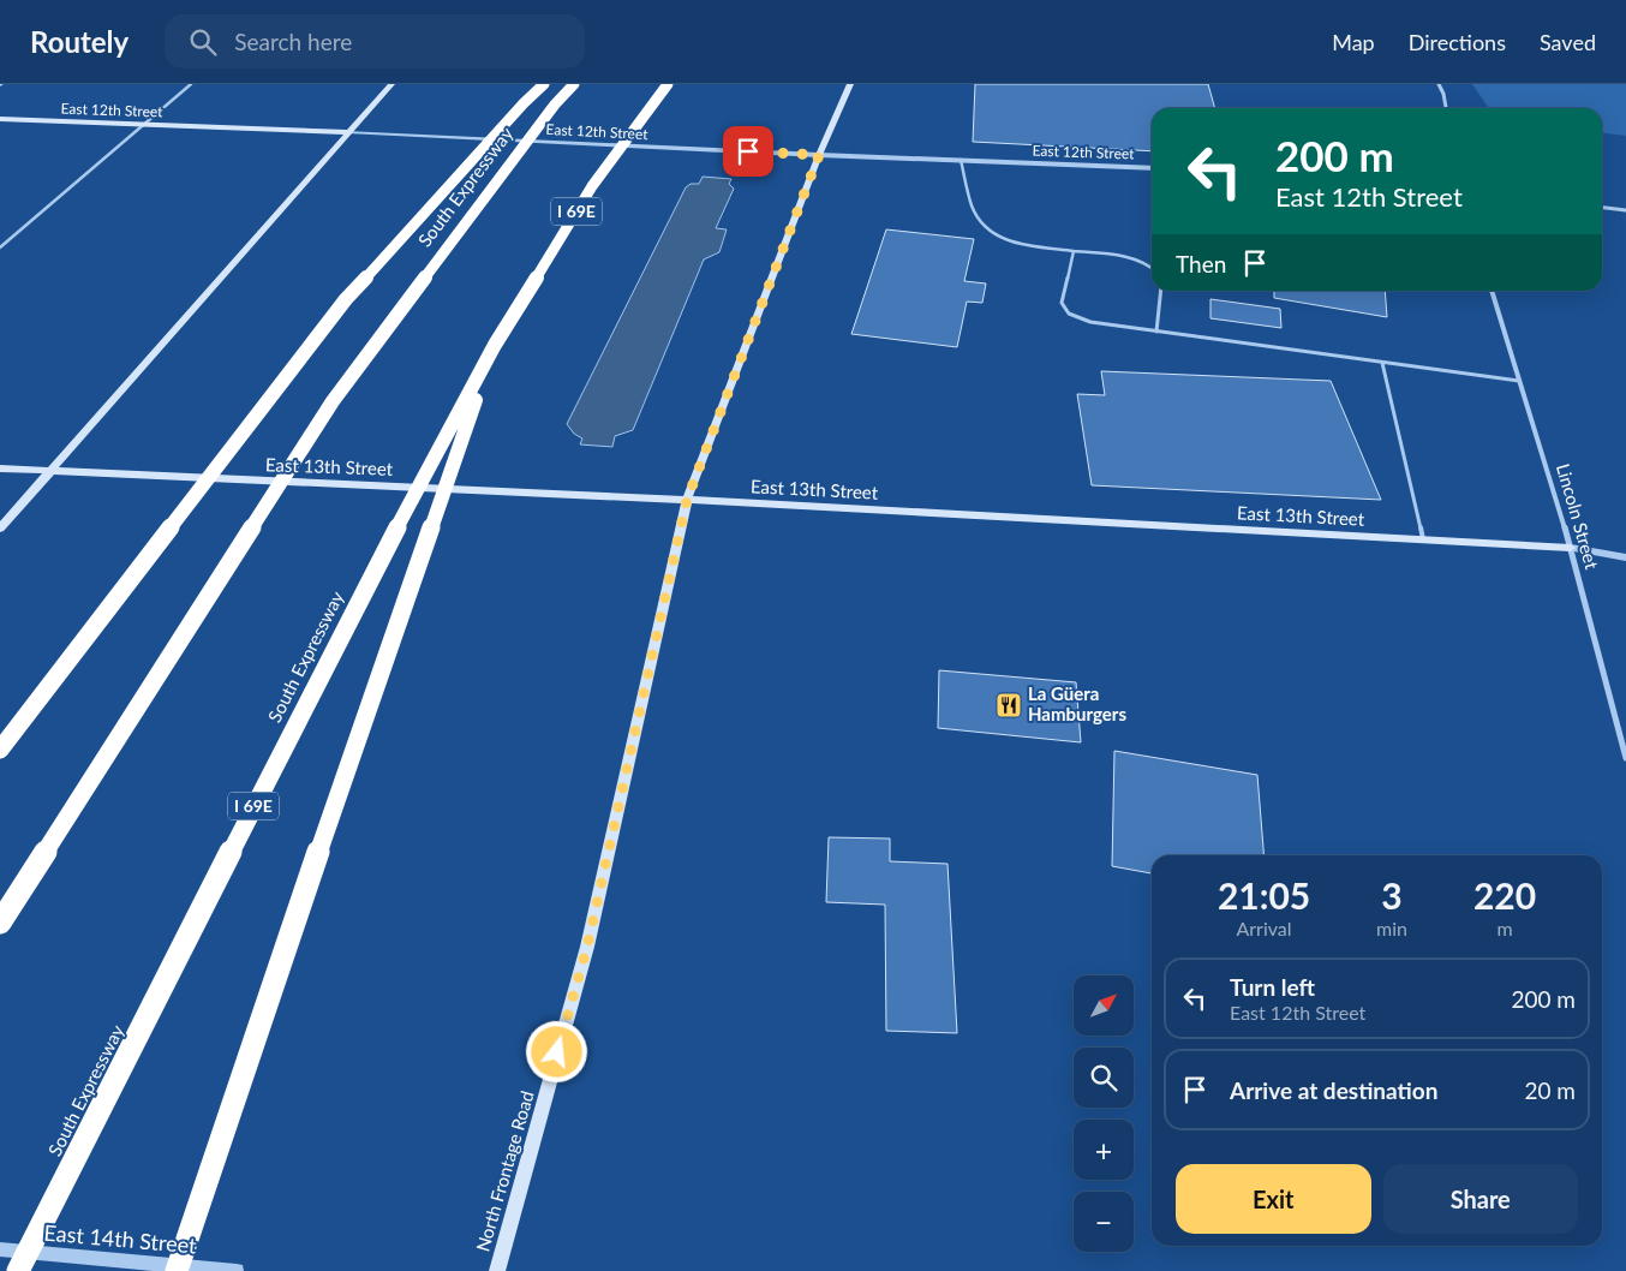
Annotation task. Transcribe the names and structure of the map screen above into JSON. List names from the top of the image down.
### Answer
{
  "streets": {
    "highway": ["South Expressway", "I 69E"],
    "main road": ["East 12th Street", "East 13th Street", "North Frontage Road"],
    "street": ["Lincoln Street", "East 14th Street"]
  },
  "crossings": [
    ["East 12th Street", "North Frontage Road"],
    ["East 13th Street", "Lincoln Street"],
    ["East 13th Street", "North Frontage Road"]
  ],
  "places": {
    "restaurant": ["La Güera Hamburgers"]
  },
  "north": "top right",
  "page": {
    "header": "Routely",
    "search": "Search here",
    "nav": ["Map", "Directions", "Saved"],
    "turn": ["200 m", "East 12th Street"],
    "then": "Then",
    "eta": [
      "21:05",
      "Arrival",
      "3",
      "min",
      "220",
      "m"
    ],
    "list": [
      {
        "name": "Turn left",
        "note": "East 12th Street",
        "value": "200 m"
      },
      {
        "name": "Arrive at destination",
        "value": "20 m"
      }
    ],
    "map_buttons": ["+", "−"],
    "buttons": ["Exit", "Share"]
  }
}
